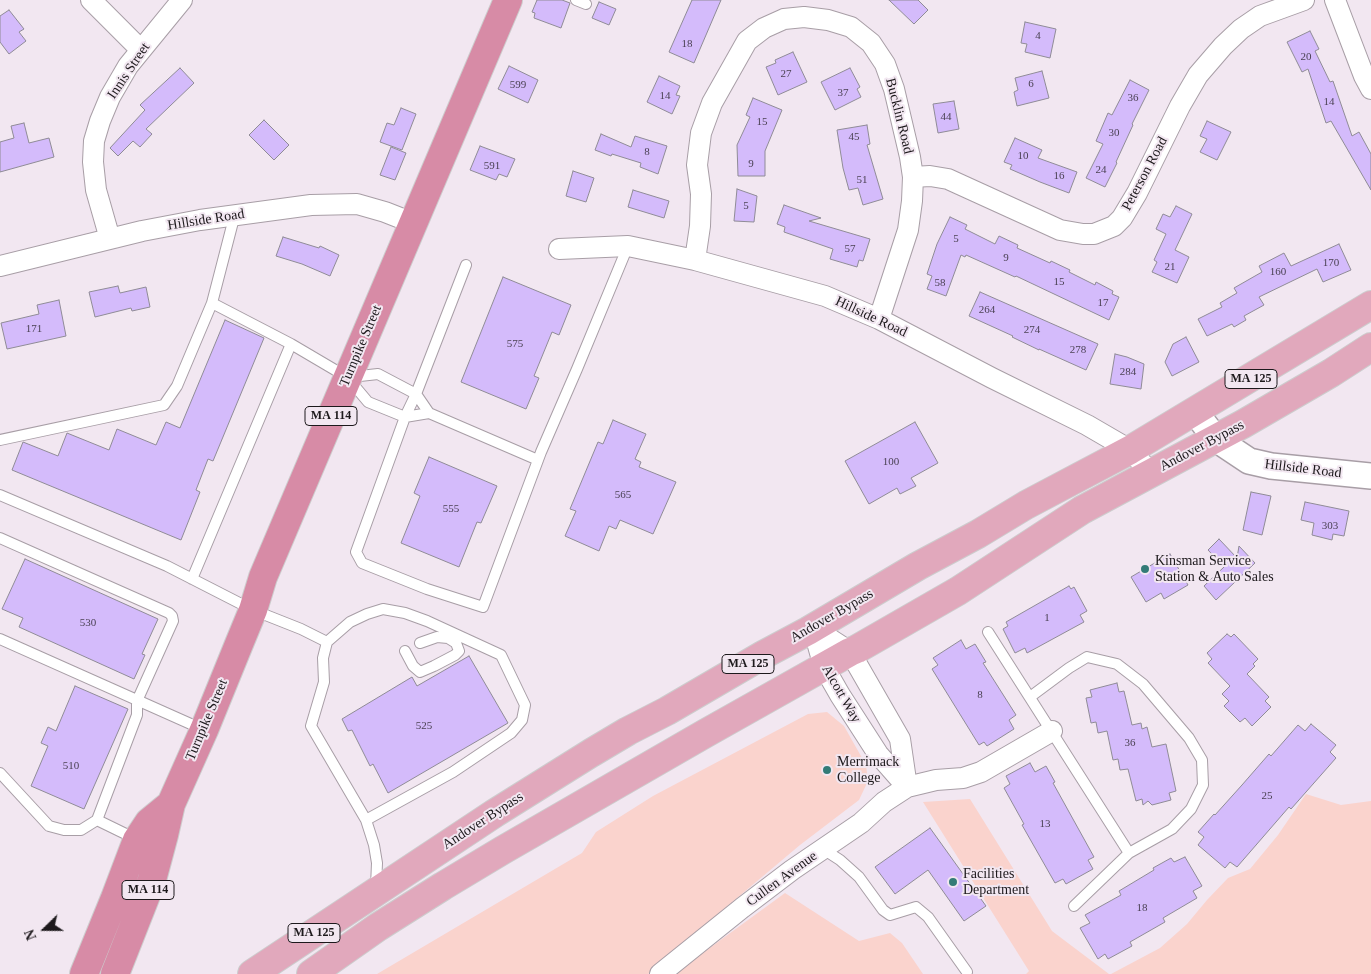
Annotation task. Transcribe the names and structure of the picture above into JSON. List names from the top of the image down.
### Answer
{
  "streets": {
    "highway": ["Turnpike Street", "MA 114"],
    "main road": ["MA 125", "Andover Bypass"],
    "street": [
      "Innis Street",
      "Bucklin Road",
      "Peterson Road",
      "Hillside Road",
      "Alcott Way",
      "Cullen Avenue"
    ]
  },
  "crossings": [
    ["Innis Street", "Hillside Road"],
    ["Bucklin Road", "Peterson Road"],
    ["Bucklin Road", "Hillside Road"],
    ["Hillside Road", "Turnpike Street"],
    ["Hillside Road", "Andover Bypass"],
    ["Andover Bypass", "Alcott Way"],
    ["Alcott Way", "Cullen Avenue"]
  ],
  "places": ["Kinsman Service Station & Auto Sales", "Merrimack College", "Facilities Department"],
  "house_numbers": [
    "4",
    "18",
    "20",
    "27",
    "6",
    "599",
    "37",
    "14",
    "36",
    "14",
    "44",
    "15",
    "30",
    "45",
    "8",
    "10",
    "9",
    "591",
    "24",
    "16",
    "51",
    "5",
    "5",
    "57",
    "9",
    "170",
    "21",
    "160",
    "15",
    "58",
    "17",
    "264",
    "171",
    "274",
    "575",
    "278",
    "284",
    "100",
    "565",
    "555",
    "303",
    "1",
    "530",
    "8",
    "525",
    "36",
    "510",
    "25",
    "13",
    "18"
  ],
  "north": "left"
}
